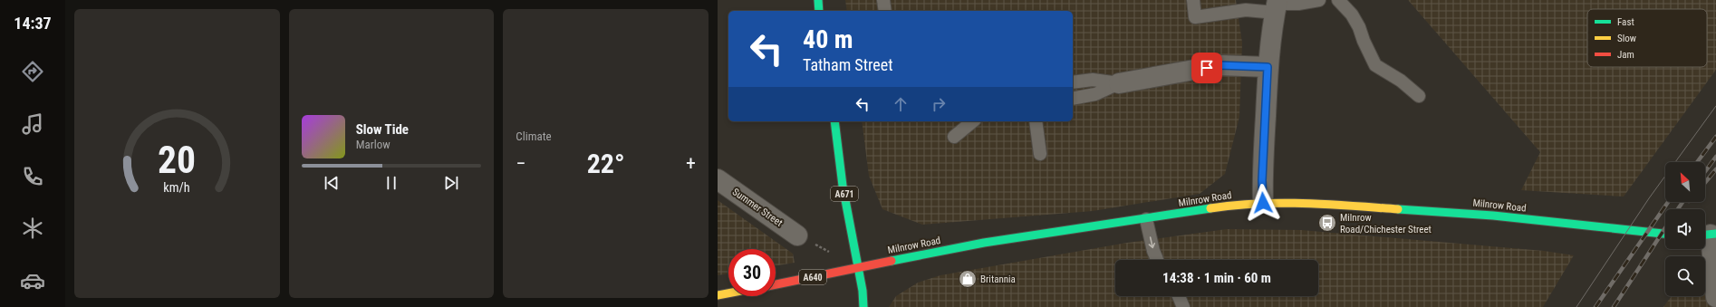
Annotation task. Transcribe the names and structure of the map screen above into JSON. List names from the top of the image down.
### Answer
{
  "streets": {
    "main road": ["A671", "Milnrow Road", "A640"],
    "street": ["Summer Street"]
  },
  "crossings": [
    ["A671", "Milnrow Road"]
  ],
  "places": {
    "bus stop": ["Milnrow Road/Chichester Street"],
    "shop": ["Britannia"]
  },
  "legend": ["Fast", "Slow", "Jam"],
  "north": "top left",
  "page": {
    "tabs": "14:37",
    "tile": "Climate",
    "turn": ["40 m", "Tatham Street"],
    "song": ["Slow Tide", "Marlow"],
    "heat": ["−", "22°", "+"],
    "limit": "30",
    "trip": "14:38 · 1 min · 60 m",
    "gauge": ["20", "km/h"]
  }
}
